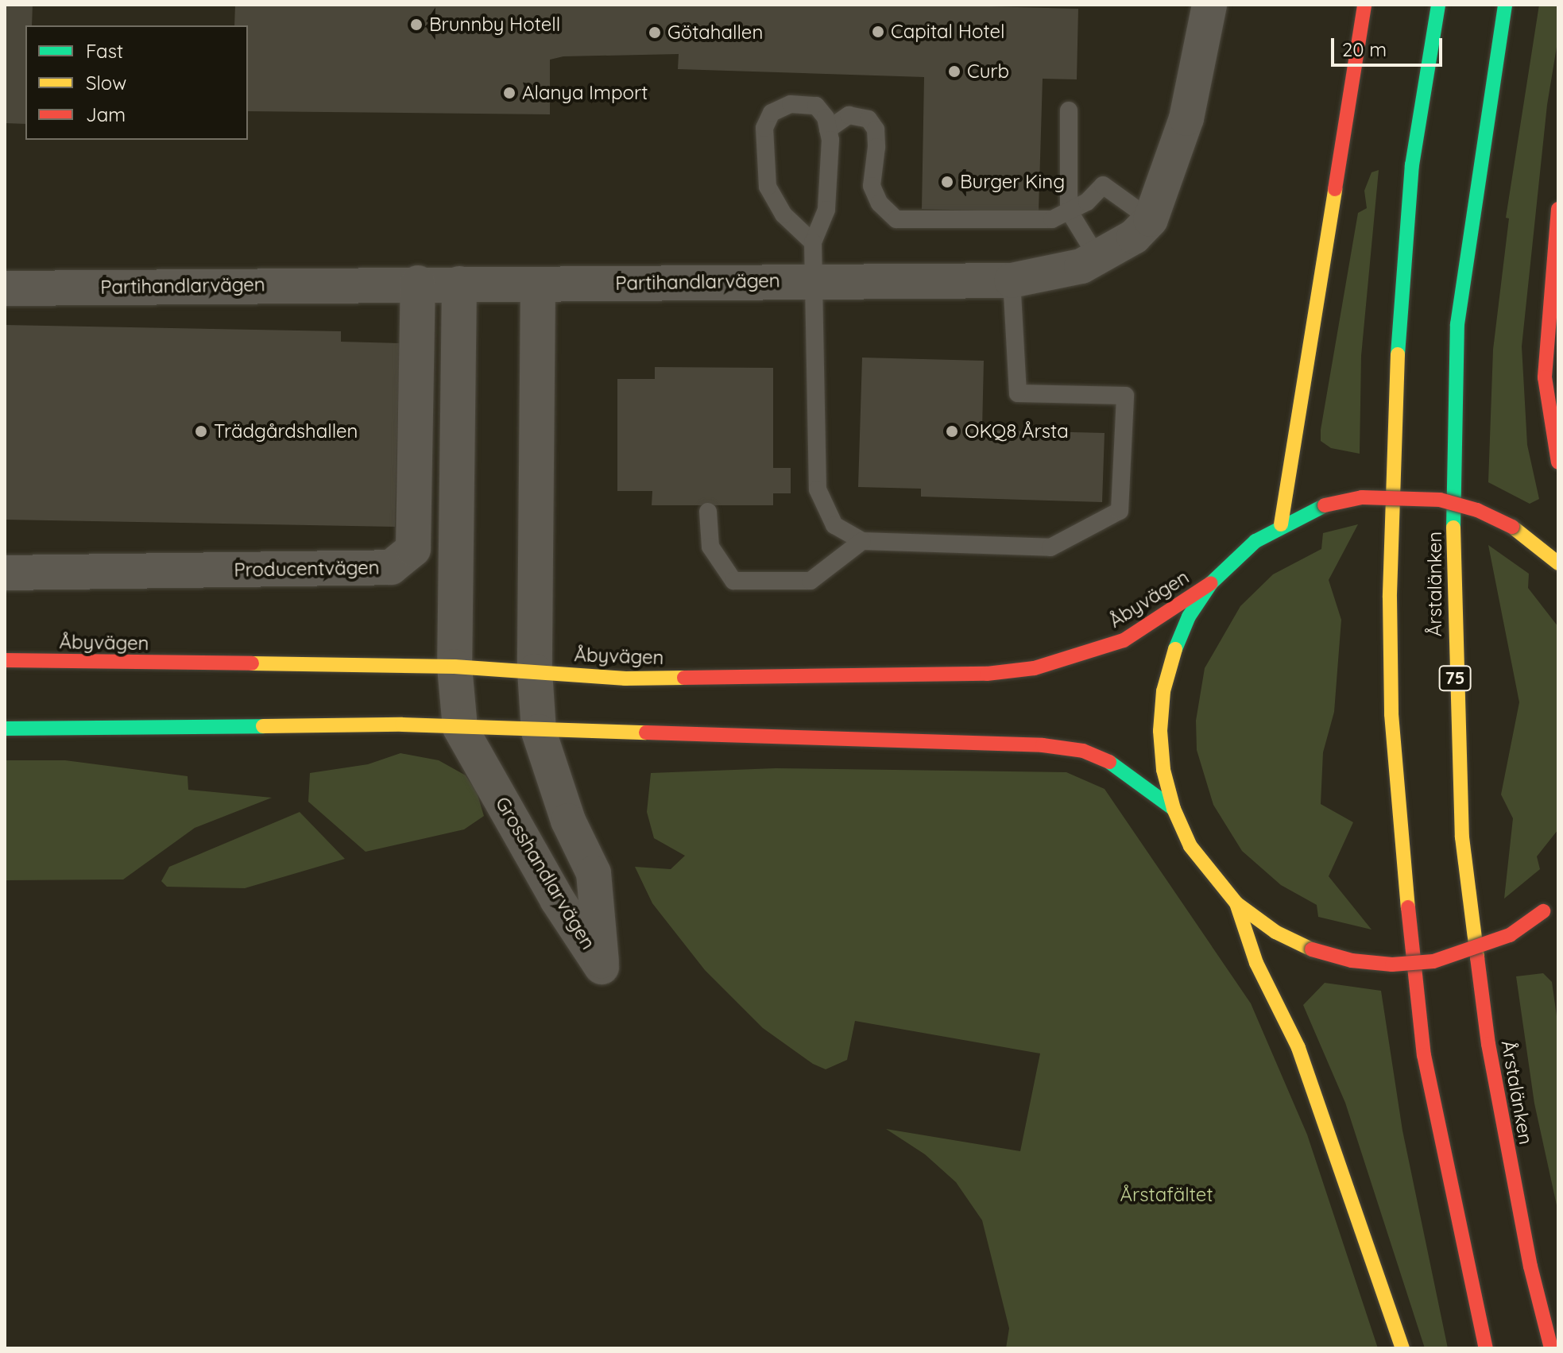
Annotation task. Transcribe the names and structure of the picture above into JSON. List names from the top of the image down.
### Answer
{
  "streets": {
    "main road": ["Årstalänken", "Åbyvägen", "75"],
    "street": ["Partihandlarvägen", "Producentvägen", "Grosshandlarvägen"]
  },
  "crossings": [
    ["Partihandlarvägen", "Producentvägen"],
    ["Partihandlarvägen", "Grosshandlarvägen"],
    ["Åbyvägen", "Grosshandlarvägen"]
  ],
  "parks": ["Årstafältet"],
  "places": [
    "Brunnby Hotell",
    "Capital Hotel",
    "Götahallen",
    "Curb",
    "Alanya Import",
    "Burger King",
    "Trädgårdshallen",
    "OKQ8 Årsta"
  ],
  "legend": ["Fast", "Slow", "Jam"],
  "scale_bar": "20 m"
}
